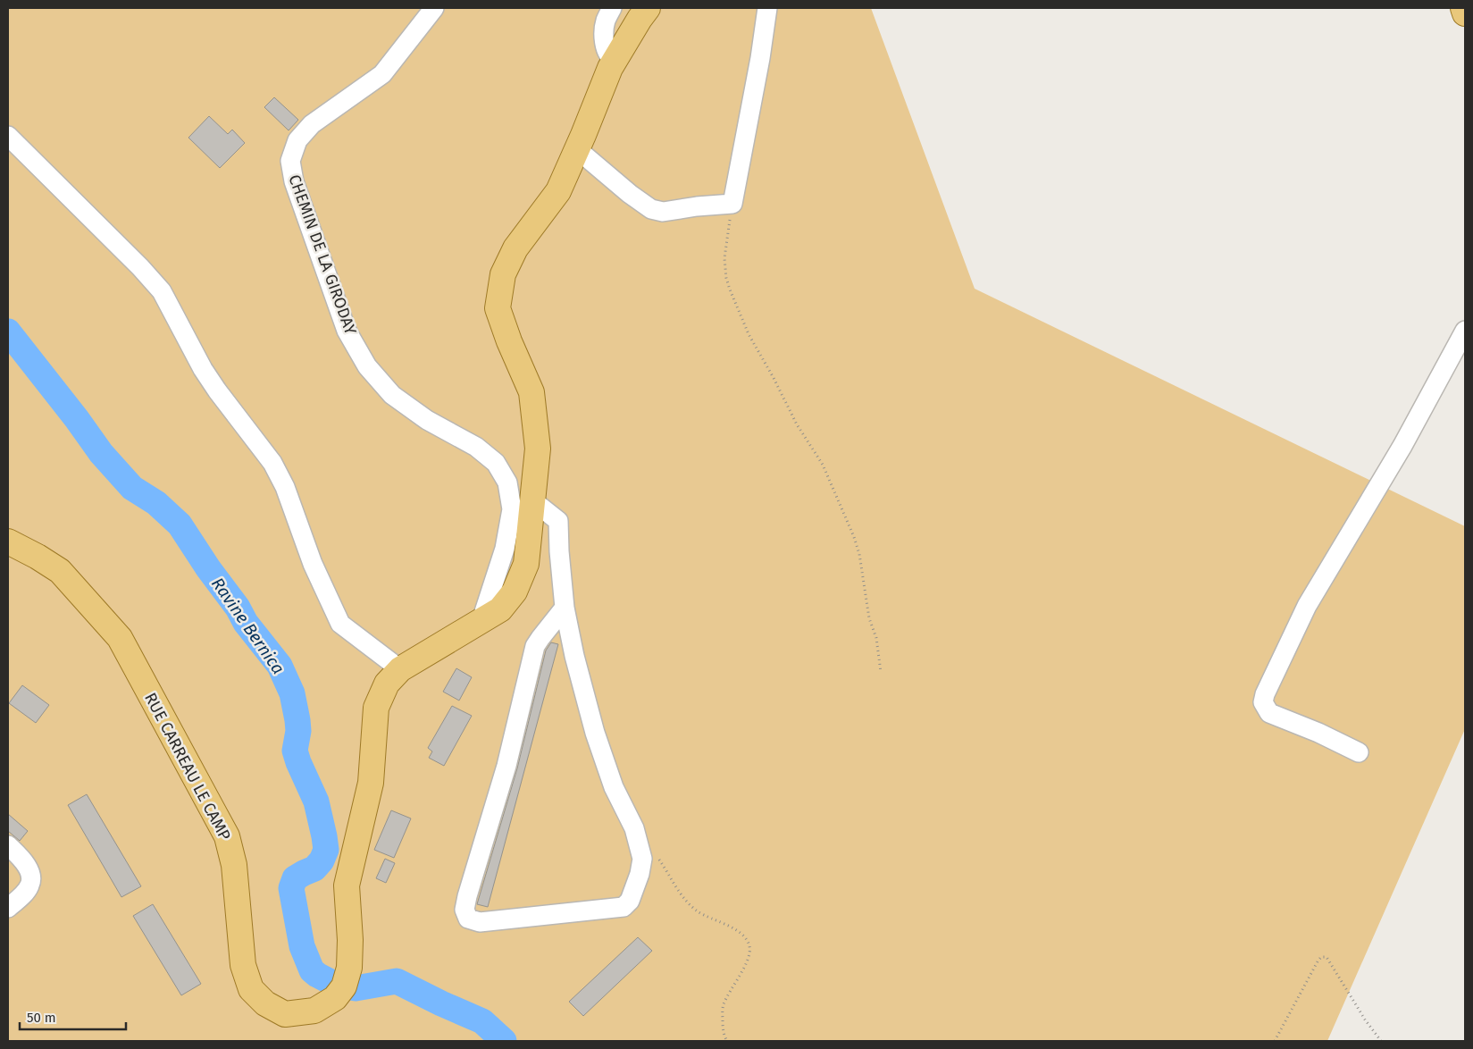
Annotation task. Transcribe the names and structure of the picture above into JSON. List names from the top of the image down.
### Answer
{
  "streets": {
    "main road": ["RUE CARREAU LE CAMP"],
    "street": ["CHEMIN DE LA GIRODAY"]
  },
  "crossings": [
    ["CHEMIN DE LA GIRODAY", "RUE CARREAU LE CAMP"]
  ],
  "water": ["Ravine Bernica"],
  "scale_bar": "50 m"
}
